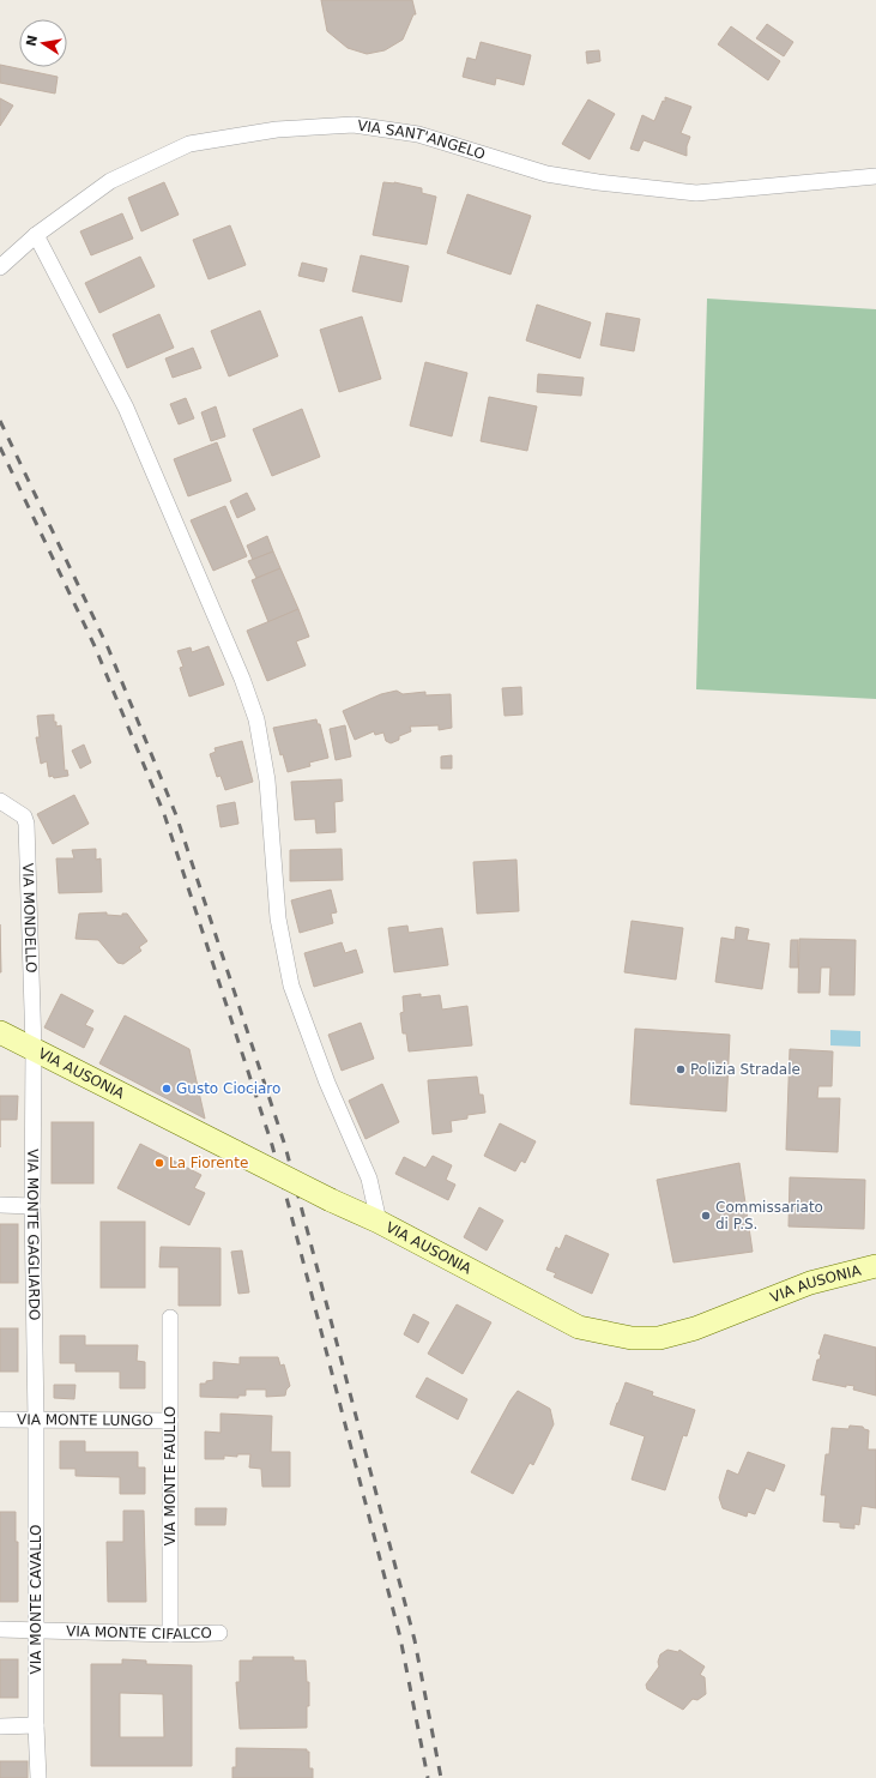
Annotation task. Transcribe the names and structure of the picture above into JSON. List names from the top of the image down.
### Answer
{
  "streets": {
    "street": [
      "VIA SANT'ANGELO",
      "VIA MONDELLO",
      "VIA AUSONIA",
      "VIA MONTE GAGLIARDO",
      "VIA MONTE LUNGO",
      "VIA MONTE FAULLO",
      "VIA MONTE CAVALLO",
      "VIA MONTE CIFALCO"
    ]
  },
  "crossings": [
    ["VIA MONDELLO", "VIA AUSONIA"],
    ["VIA MONDELLO", "VIA MONTE GAGLIARDO"],
    ["VIA AUSONIA", "VIA MONTE GAGLIARDO"],
    ["VIA MONTE GAGLIARDO", "VIA MONTE LUNGO"],
    ["VIA MONTE GAGLIARDO", "VIA MONTE CAVALLO"],
    ["VIA MONTE LUNGO", "VIA MONTE FAULLO"],
    ["VIA MONTE LUNGO", "VIA MONTE CAVALLO"],
    ["VIA MONTE FAULLO", "VIA MONTE CIFALCO"],
    ["VIA MONTE CAVALLO", "VIA MONTE CIFALCO"]
  ],
  "places": [
    "Polizia Stradale",
    "Gusto Ciociaro",
    "La Fiorente",
    "Commissariato di P.S."
  ],
  "north": "left"
}
